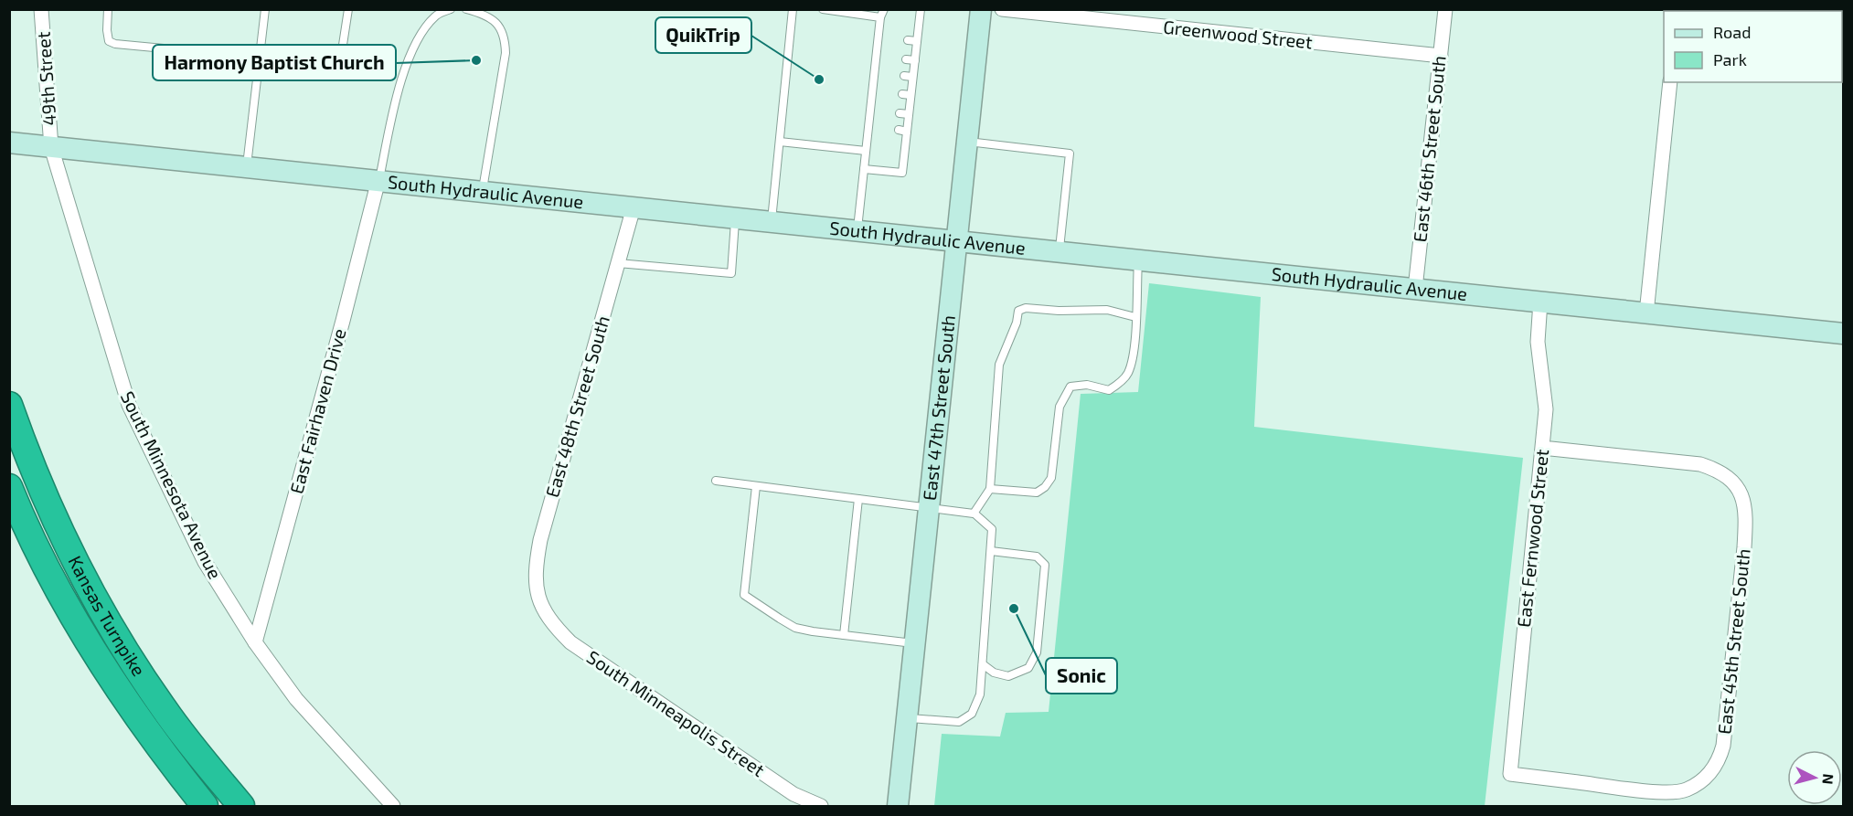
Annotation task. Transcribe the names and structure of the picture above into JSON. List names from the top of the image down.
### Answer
{
  "streets": {
    "highway": ["Kansas Turnpike"],
    "street": [
      "Greenwood Street",
      "49th Street",
      "East 46th Street South",
      "South Hydraulic Avenue",
      "East 48th Street South",
      "East 47th Street South",
      "East Fairhaven Drive",
      "South Minnesota Avenue",
      "East Fernwood Street",
      "East 45th Street South",
      "South Minneapolis Street"
    ]
  },
  "crossings": [
    ["Greenwood Street", "East 46th Street South"],
    ["49th Street", "South Hydraulic Avenue"],
    ["49th Street", "South Minnesota Avenue"],
    ["East 46th Street South", "South Hydraulic Avenue"],
    ["South Hydraulic Avenue", "East 48th Street South"],
    ["South Hydraulic Avenue", "East 47th Street South"],
    ["South Hydraulic Avenue", "East Fairhaven Drive"],
    ["South Hydraulic Avenue", "South Minnesota Avenue"],
    ["South Hydraulic Avenue", "East Fernwood Street"],
    ["East 48th Street South", "South Minneapolis Street"],
    ["East Fairhaven Drive", "South Minnesota Avenue"],
    ["East Fernwood Street", "East 45th Street South"]
  ],
  "places": ["Harmony Baptist Church", "QuikTrip", "Sonic"],
  "legend": ["Road", "Park"],
  "north": "right"
}
